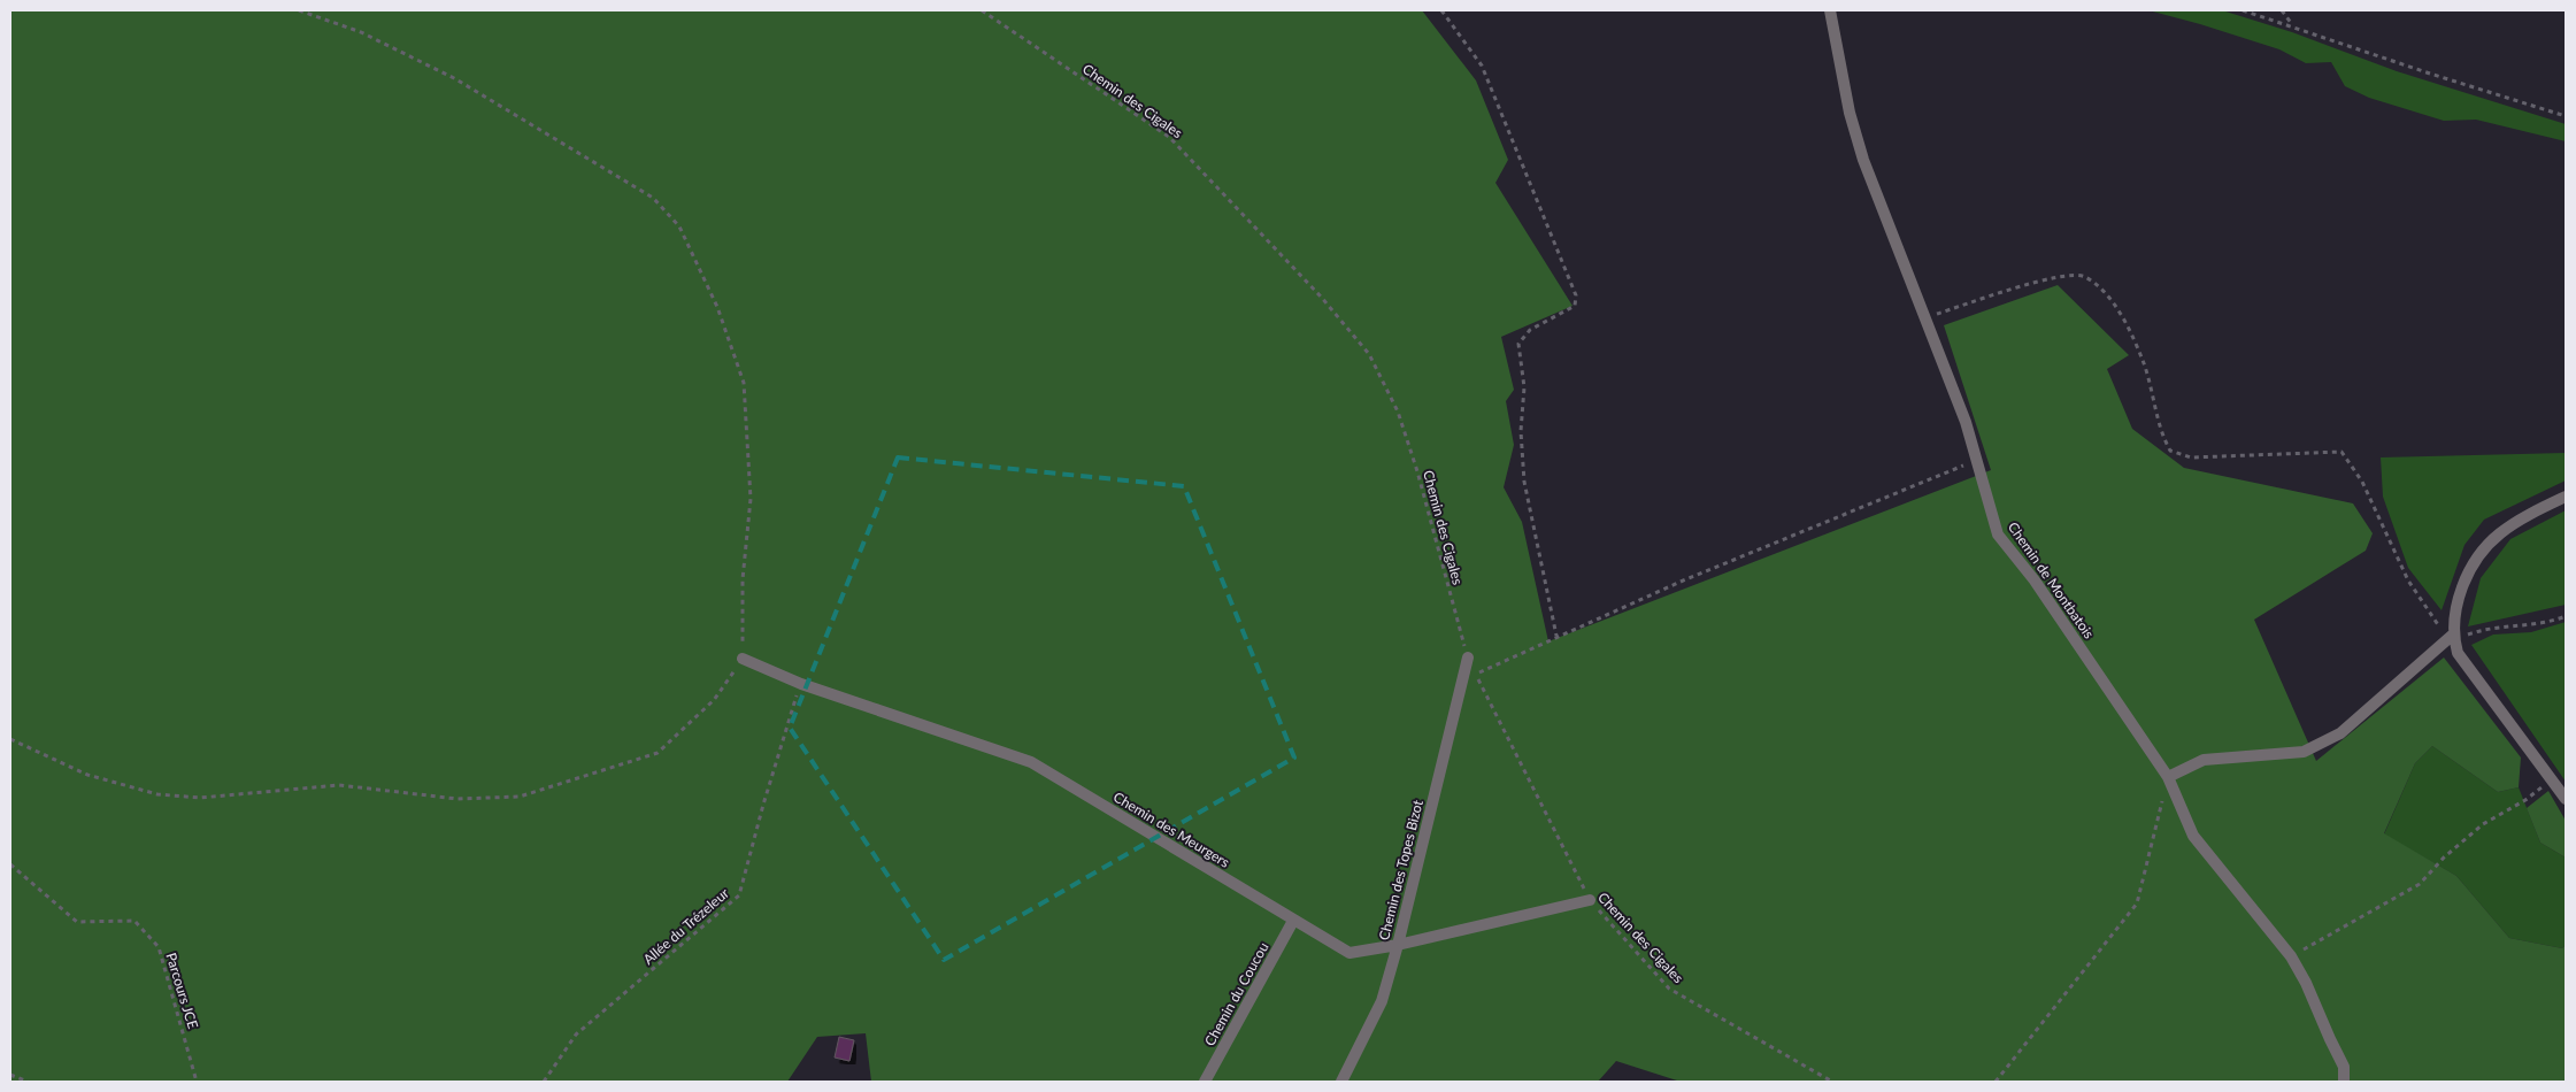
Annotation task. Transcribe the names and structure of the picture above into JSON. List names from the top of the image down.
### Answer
{
  "streets": {
    "street": [
      "Chemin de Montbatois",
      "Chemin des Meurgers",
      "Chemin des Topes Bizot",
      "Chemin du Coucou"
    ],
    "path": ["Chemin des Cigales", "Allée du Trézeleur", "Parcours JCE"]
  },
  "crossings": [
    ["Chemin des Cigales", "Chemin des Meurgers"],
    ["Chemin des Cigales", "Chemin des Topes Bizot"],
    ["Chemin des Meurgers", "Chemin des Topes Bizot"],
    ["Chemin des Meurgers", "Allée du Trézeleur"],
    ["Chemin des Meurgers", "Chemin du Coucou"]
  ]
}
